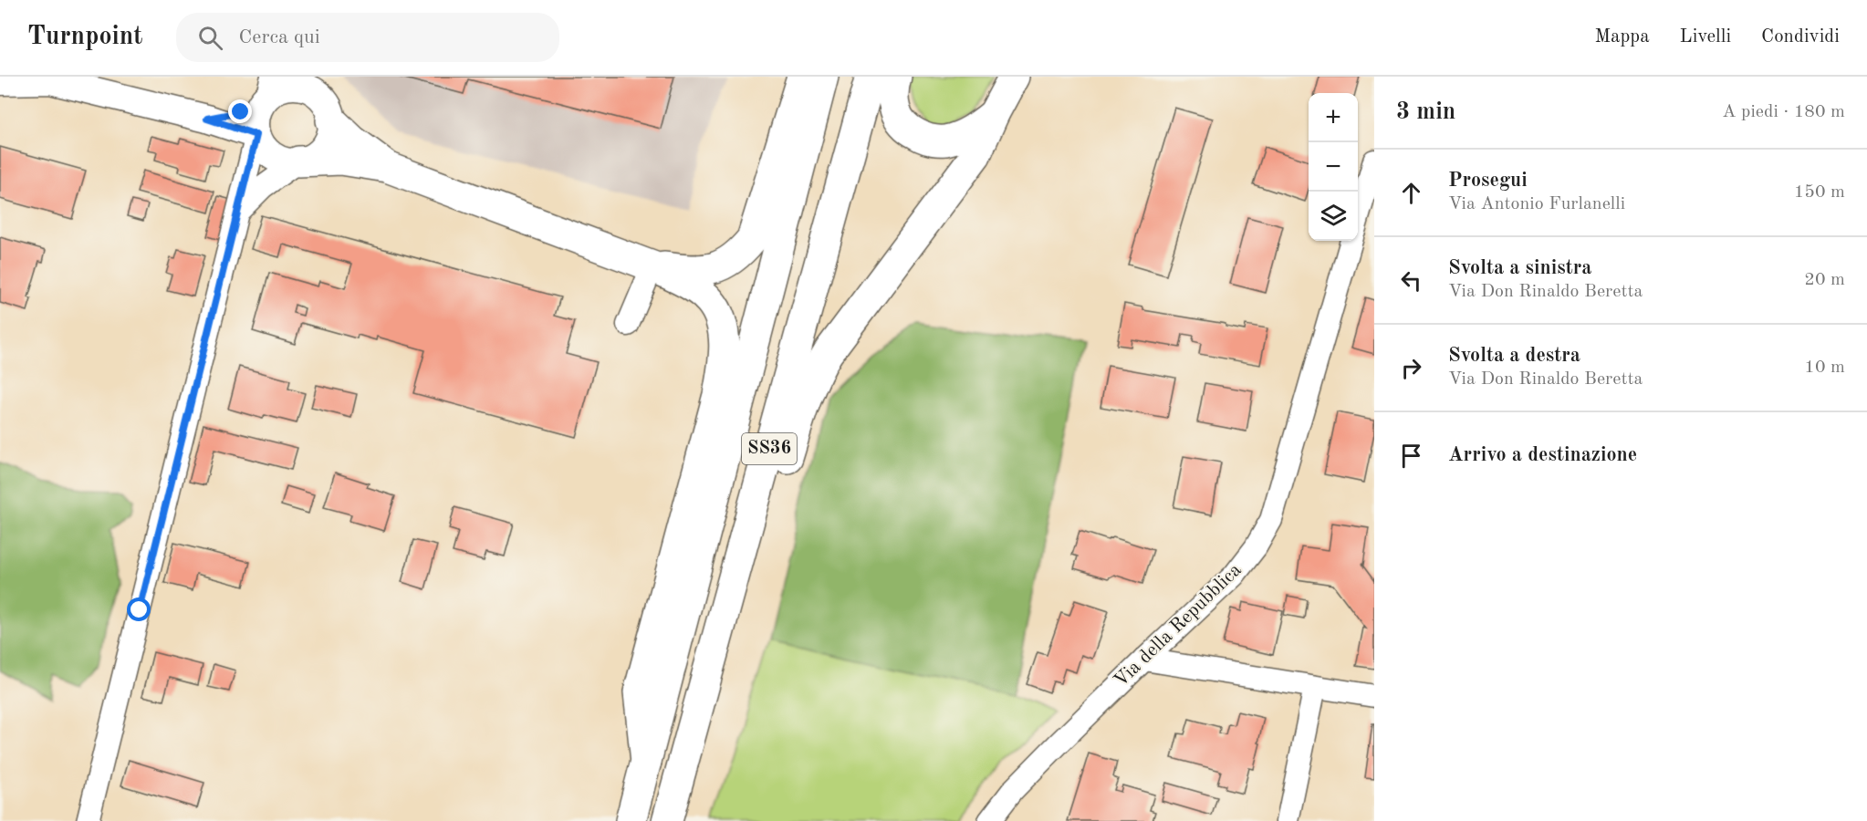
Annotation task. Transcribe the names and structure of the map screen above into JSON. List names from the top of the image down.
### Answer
{
  "streets": {
    "highway": ["SS36"],
    "street": ["Via della Repubblica"]
  },
  "page": {
    "header": "Turnpoint",
    "search": "Cerca qui",
    "nav": ["Mappa", "Livelli", "Condividi"],
    "heading": ["3 min", "A piedi · 180 m"],
    "map_buttons": ["+", "−"],
    "list": [
      ["Prosegui", "Via Antonio Furlanelli", "150 m"],
      ["Svolta a sinistra", "Via Don Rinaldo Beretta", "20 m"],
      ["Svolta a destra", "Via Don Rinaldo Beretta", "10 m"],
      "Arrivo a destinazione"
    ]
  }
}
